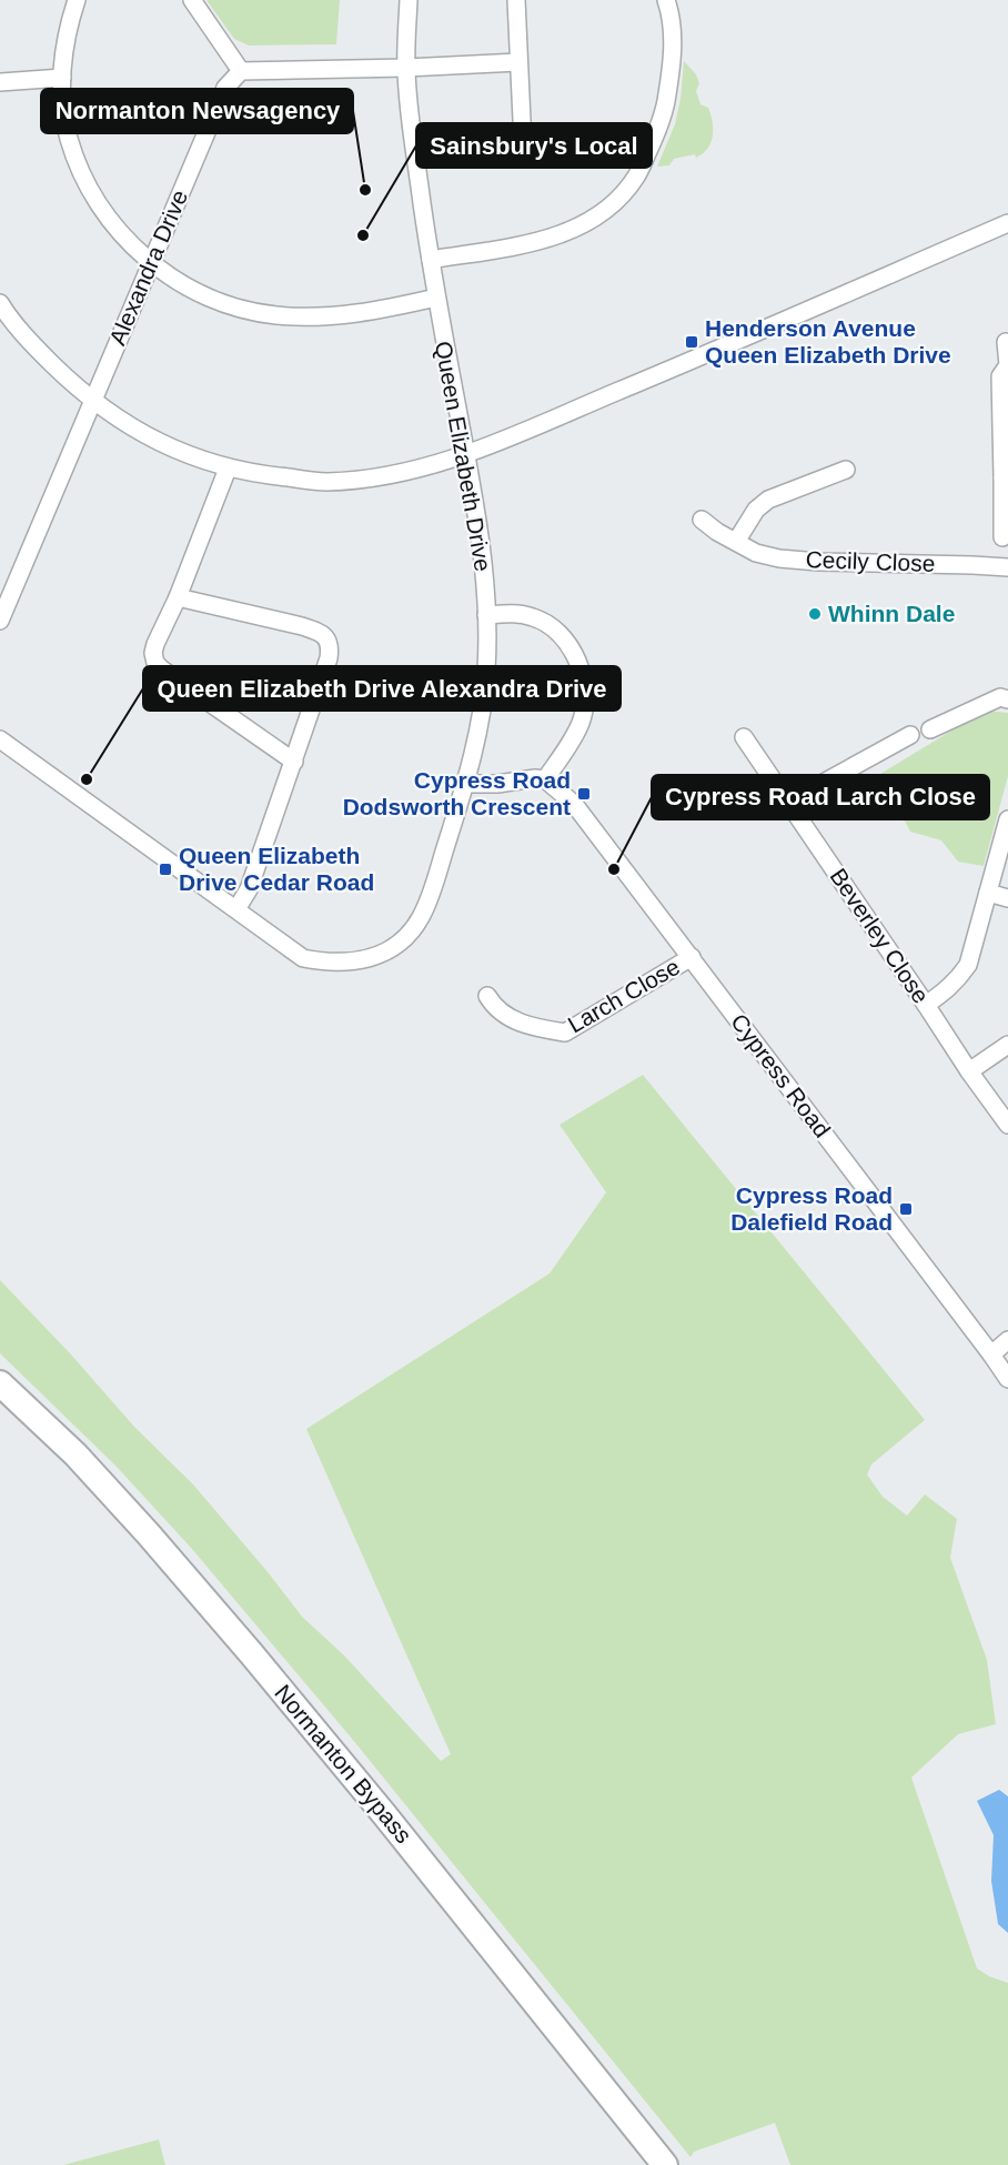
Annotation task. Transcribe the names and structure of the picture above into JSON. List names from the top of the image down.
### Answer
{
  "streets": {
    "main road": ["Normanton Bypass"],
    "street": [
      "Alexandra Drive",
      "Queen Elizabeth Drive",
      "Cecily Close",
      "Beverley Close",
      "Larch Close",
      "Cypress Road"
    ]
  },
  "crossings": [
    ["Larch Close", "Cypress Road"]
  ],
  "places": {
    "other": [
      "Normanton Newsagency",
      "Sainsbury's Local",
      "Whinn Dale",
      "Queen Elizabeth Drive Alexandra Drive",
      "Cypress Road Larch Close"
    ],
    "transit": [
      "Henderson Avenue Queen Elizabeth Drive",
      "Cypress Road Dodsworth Crescent",
      "Queen Elizabeth Drive Cedar Road",
      "Cypress Road Dalefield Road"
    ]
  }
}
